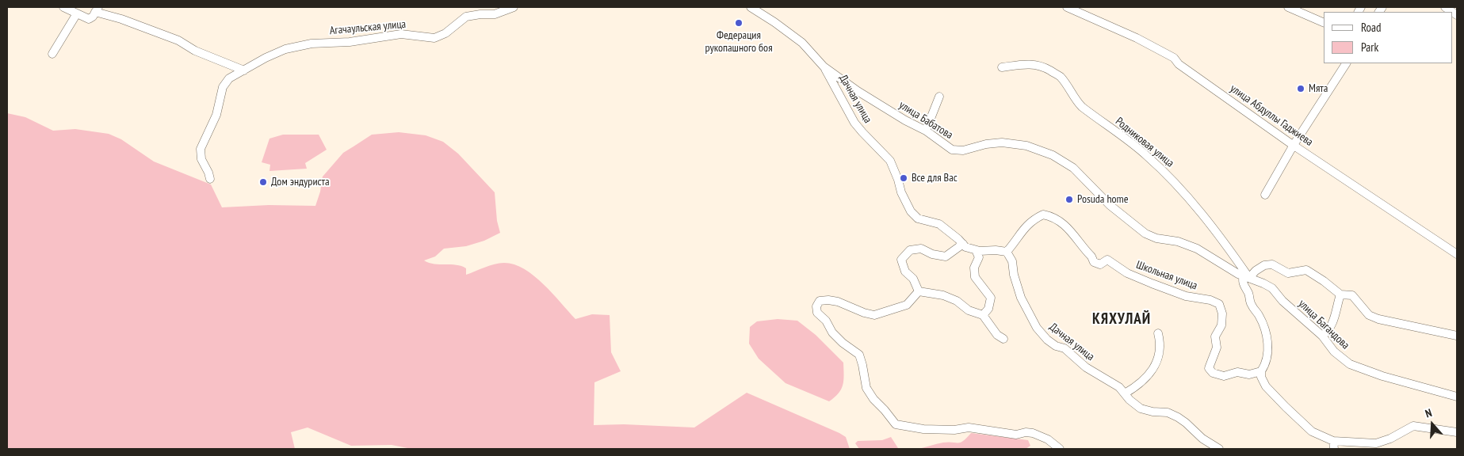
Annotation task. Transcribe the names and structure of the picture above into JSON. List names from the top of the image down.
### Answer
{
  "streets": {
    "street": [
      "Агачаульская улица",
      "Дачная улица",
      "улица Абдуллы Гаджиева",
      "улица Бабатова",
      "Родниковая улица",
      "Школьная улица",
      "улица Багандова"
    ]
  },
  "crossings": [
    ["Дачная улица", "улица Бабатова"],
    ["Дачная улица", "Школьная улица"],
    ["улица Бабатова", "Родниковая улица"],
    ["улица Бабатова", "улица Багандова"],
    ["Родниковая улица", "улица Багандова"]
  ],
  "districts": ["КЯХУЛАЙ"],
  "places": [
    "Федерация рукопашного боя",
    "Мята",
    "Все для Вас",
    "Дом эндуриста",
    "Posuda home"
  ],
  "legend": ["Road", "Park"],
  "north": "top"
}
